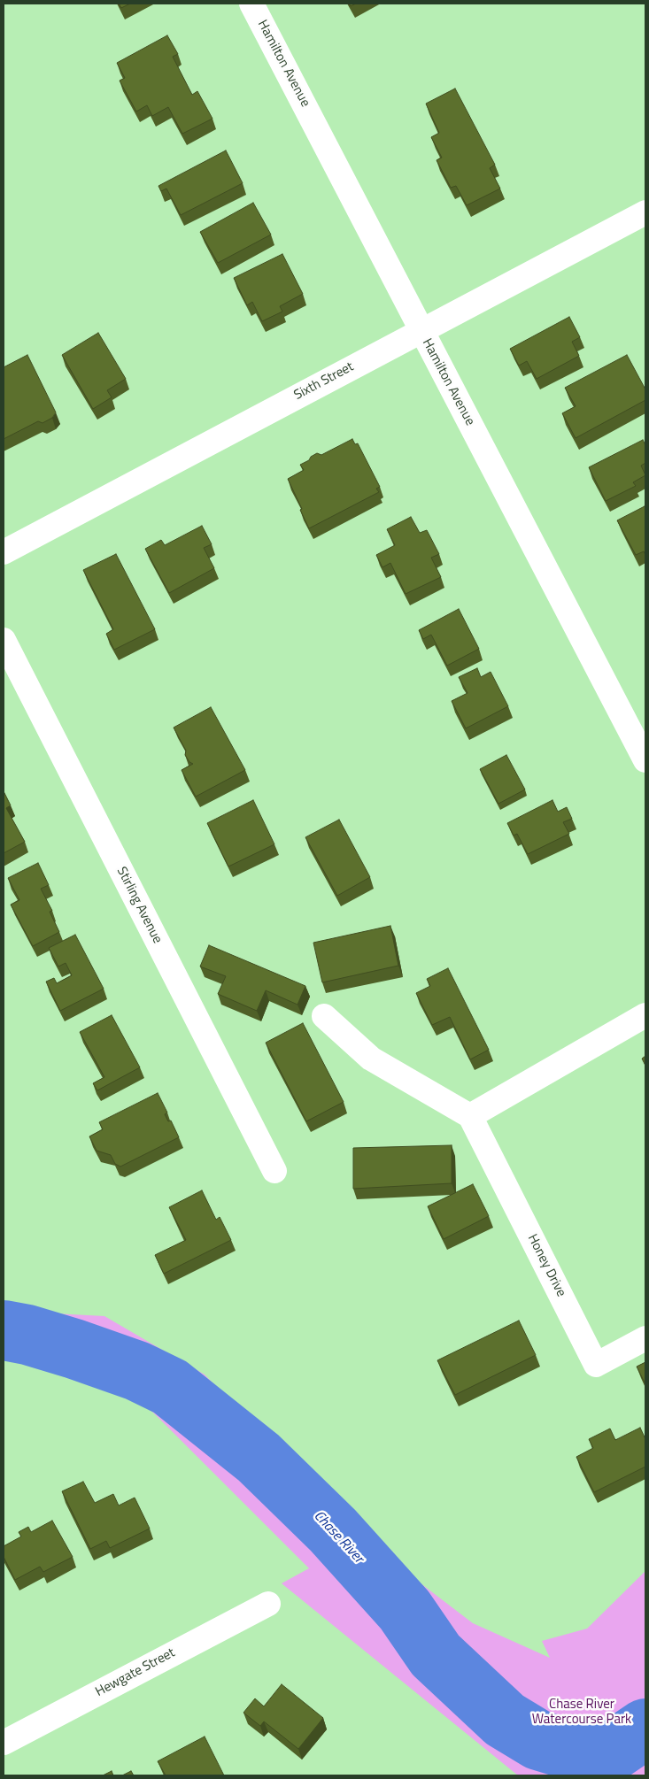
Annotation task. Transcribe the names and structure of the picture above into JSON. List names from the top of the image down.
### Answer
{
  "streets": {
    "street": [
      "Hamilton Avenue",
      "Sixth Street",
      "Stirling Avenue",
      "Honey Drive",
      "Hewgate Street"
    ]
  },
  "crossings": [
    ["Hamilton Avenue", "Sixth Street"]
  ],
  "water": ["Chase River"],
  "parks": ["Chase River Watercourse Park"]
}
